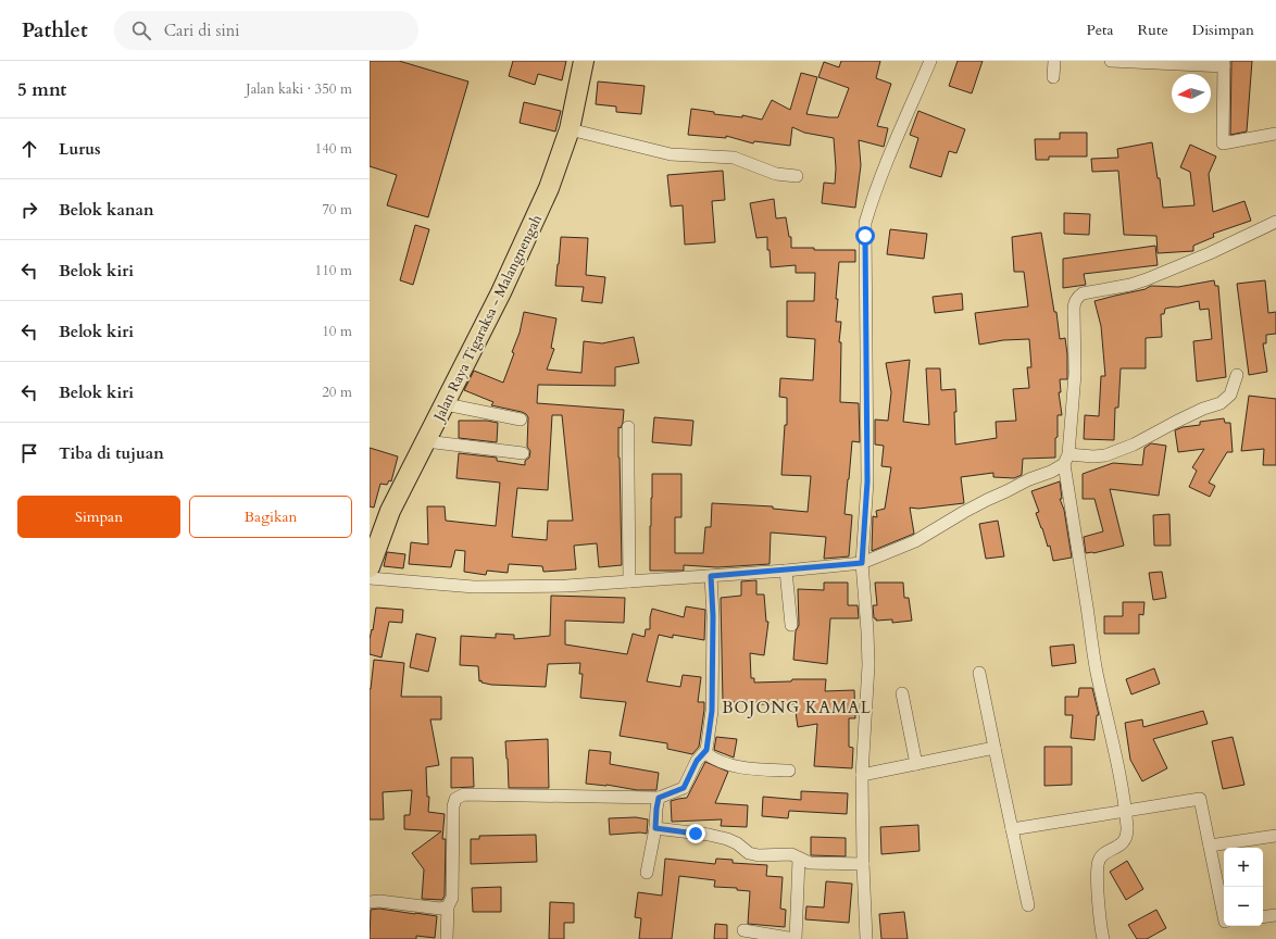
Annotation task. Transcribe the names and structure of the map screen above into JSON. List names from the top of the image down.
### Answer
{
  "streets": {
    "main road": ["Jalan Raya Tigaraksa - Malangnengah"]
  },
  "districts": ["BOJONG KAMAL"],
  "north": "left",
  "page": {
    "header": "Pathlet",
    "search": "Cari di sini",
    "nav": ["Peta", "Rute", "Disimpan"],
    "heading": ["5 mnt", "Jalan kaki · 350 m"],
    "list": [
      ["Lurus", "140 m"],
      ["Belok kanan", "70 m"],
      ["Belok kiri", "110 m"],
      ["Belok kiri", "10 m"],
      ["Belok kiri", "20 m"],
      "Tiba di tujuan"
    ],
    "buttons": ["Simpan", "Bagikan"],
    "map_buttons": ["+", "−"]
  }
}
